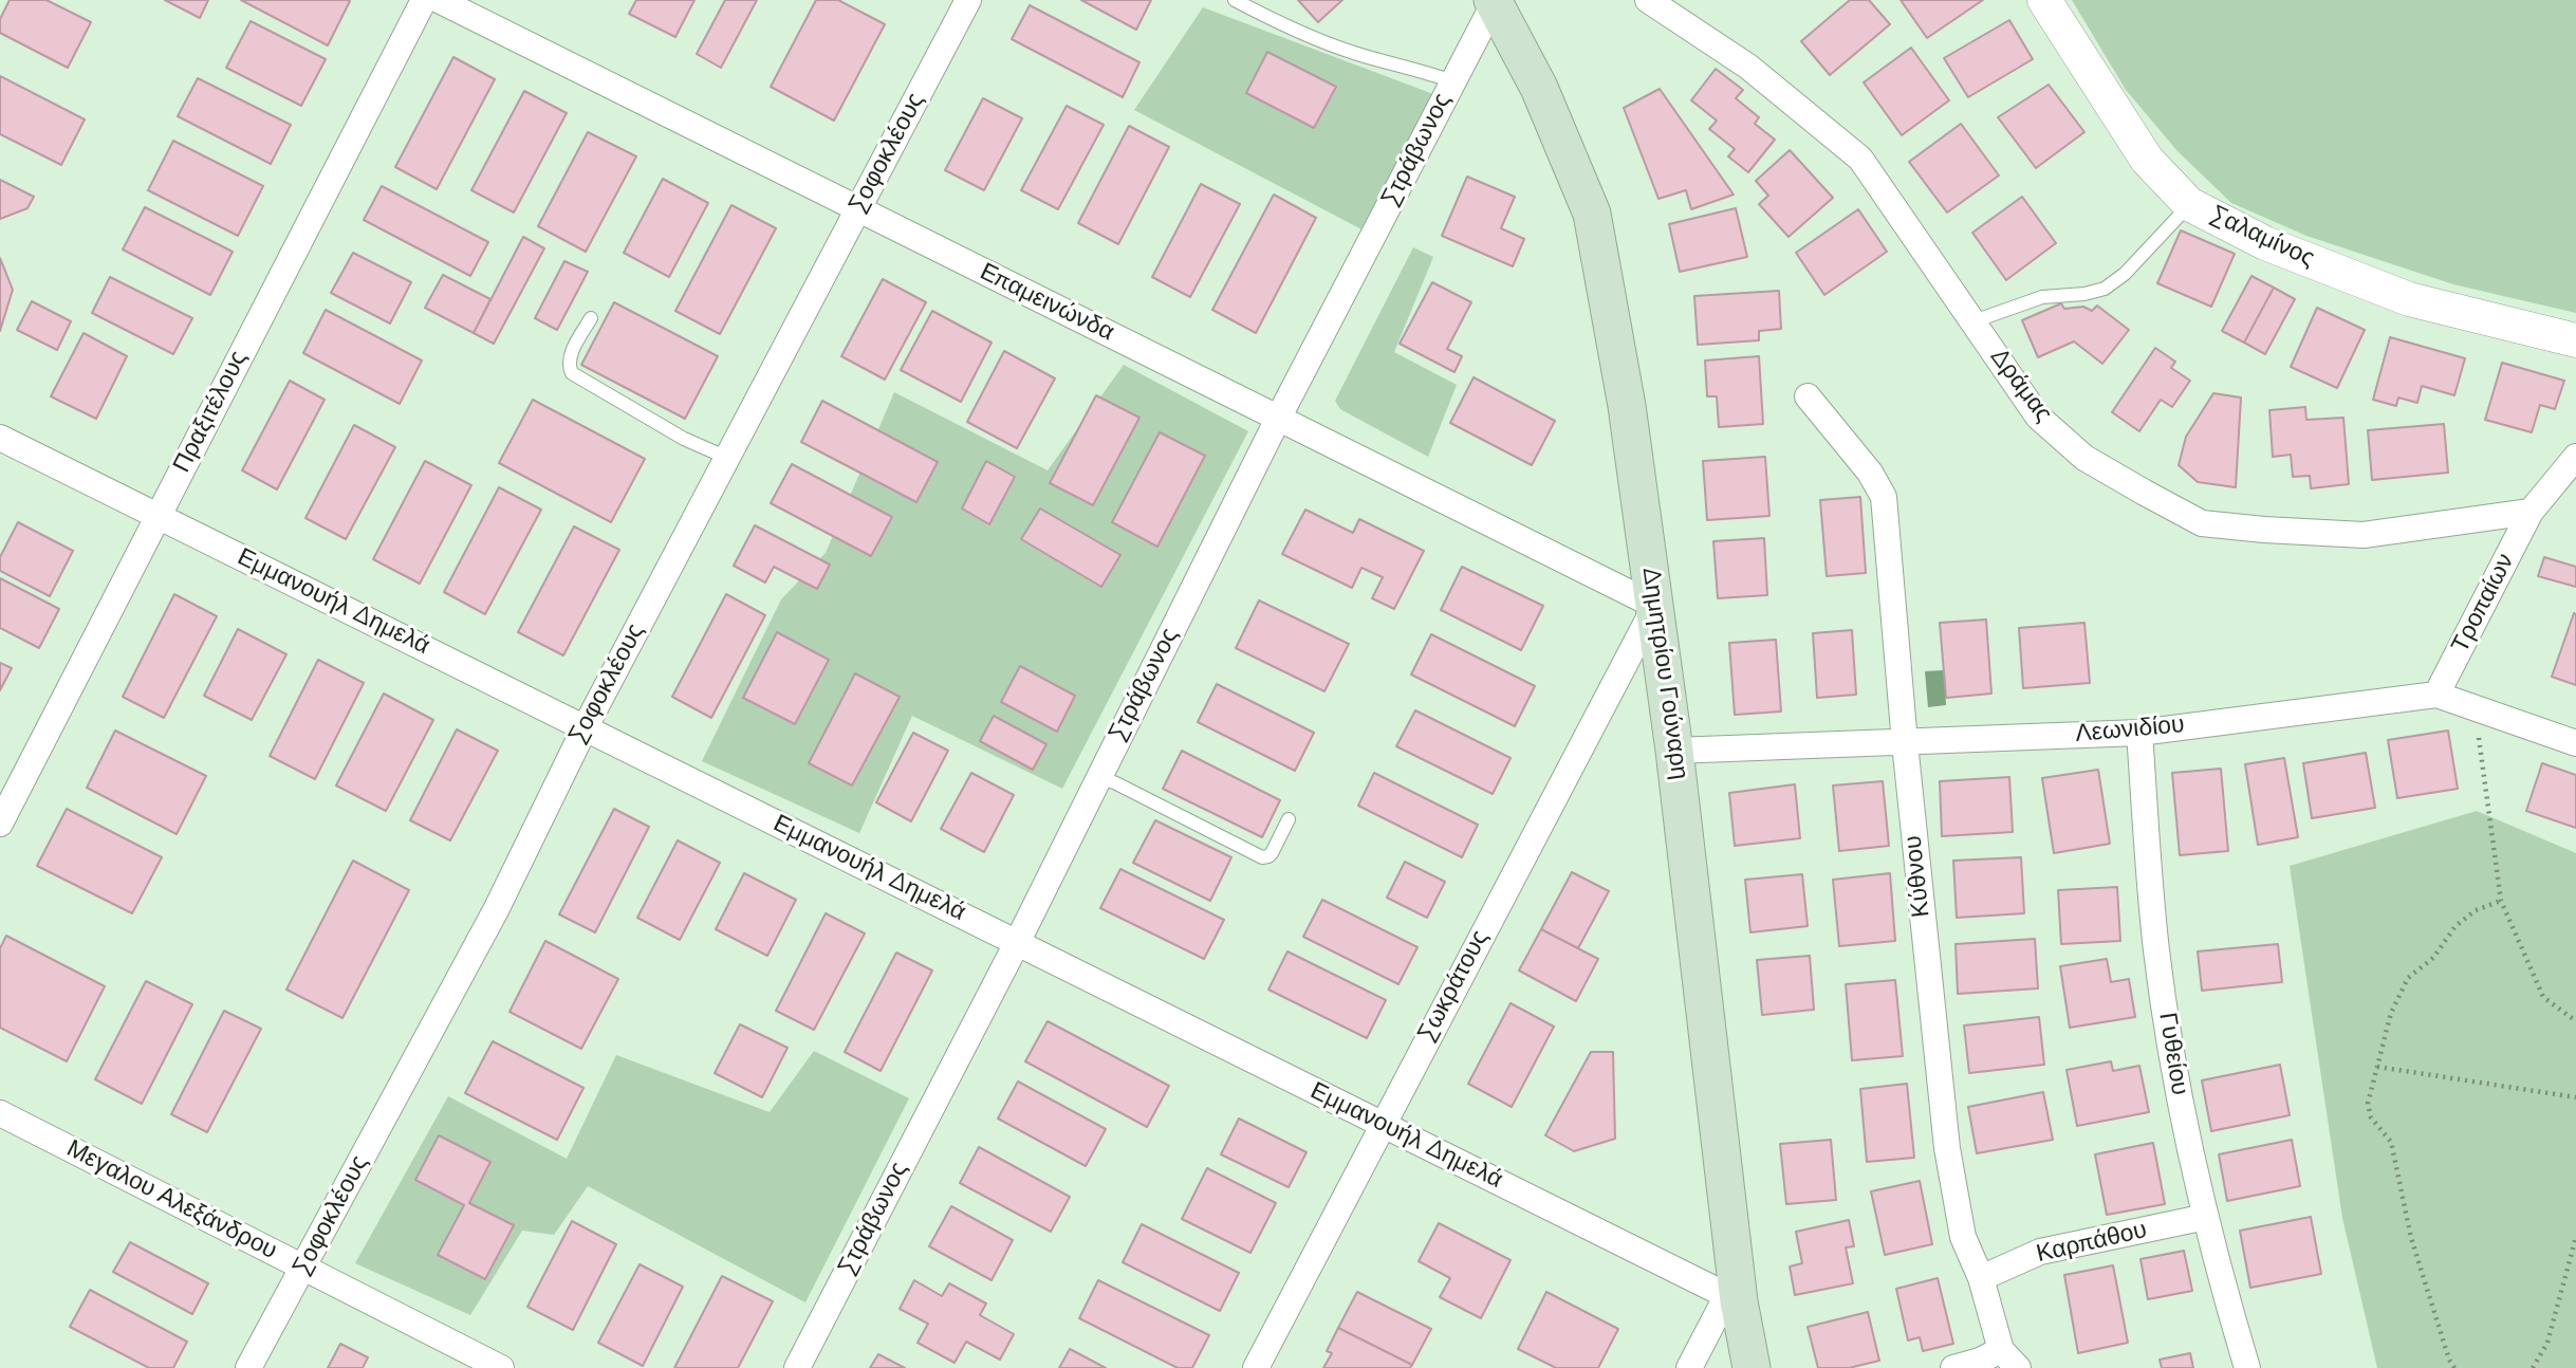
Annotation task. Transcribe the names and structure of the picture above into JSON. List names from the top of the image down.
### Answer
{
  "streets": {
    "main road": ["Δημητρίου Γούναρη"],
    "street": [
      "Στράβωνος",
      "Σοφοκλέους",
      "Σαλαμίνος",
      "Επαμεινώνδα",
      "Δράμας",
      "Πραξιτέλους",
      "Εμμανουήλ Δημελά",
      "Τροπαίων",
      "Λεωνιδίου",
      "Κύθνου",
      "Σωκράτους",
      "Γυθείου",
      "Μεγαλου Αλεξάνδρου",
      "Καρπάθου"
    ]
  },
  "crossings": [
    ["Στράβωνος", "Επαμεινώνδα"],
    ["Στράβωνος", "Εμμανουήλ Δημελά"],
    ["Στράβωνος", "Δημητρίου Γούναρη"],
    ["Σοφοκλέους", "Επαμεινώνδα"],
    ["Σοφοκλέους", "Εμμανουήλ Δημελά"],
    ["Σοφοκλέους", "Μεγαλου Αλεξάνδρου"],
    ["Επαμεινώνδα", "Δημητρίου Γούναρη"],
    ["Επαμεινώνδα", "Σωκράτους"],
    ["Δράμας", "Τροπαίων"],
    ["Πραξιτέλους", "Εμμανουήλ Δημελά"],
    ["Εμμανουήλ Δημελά", "Δημητρίου Γούναρη"],
    ["Εμμανουήλ Δημελά", "Σωκράτους"],
    ["Τροπαίων", "Λεωνιδίου"],
    ["Δημητρίου Γούναρη", "Λεωνιδίου"],
    ["Δημητρίου Γούναρη", "Σωκράτους"],
    ["Λεωνιδίου", "Κύθνου"],
    ["Λεωνιδίου", "Γυθείου"],
    ["Κύθνου", "Καρπάθου"],
    ["Γυθείου", "Καρπάθου"]
  ]
}
